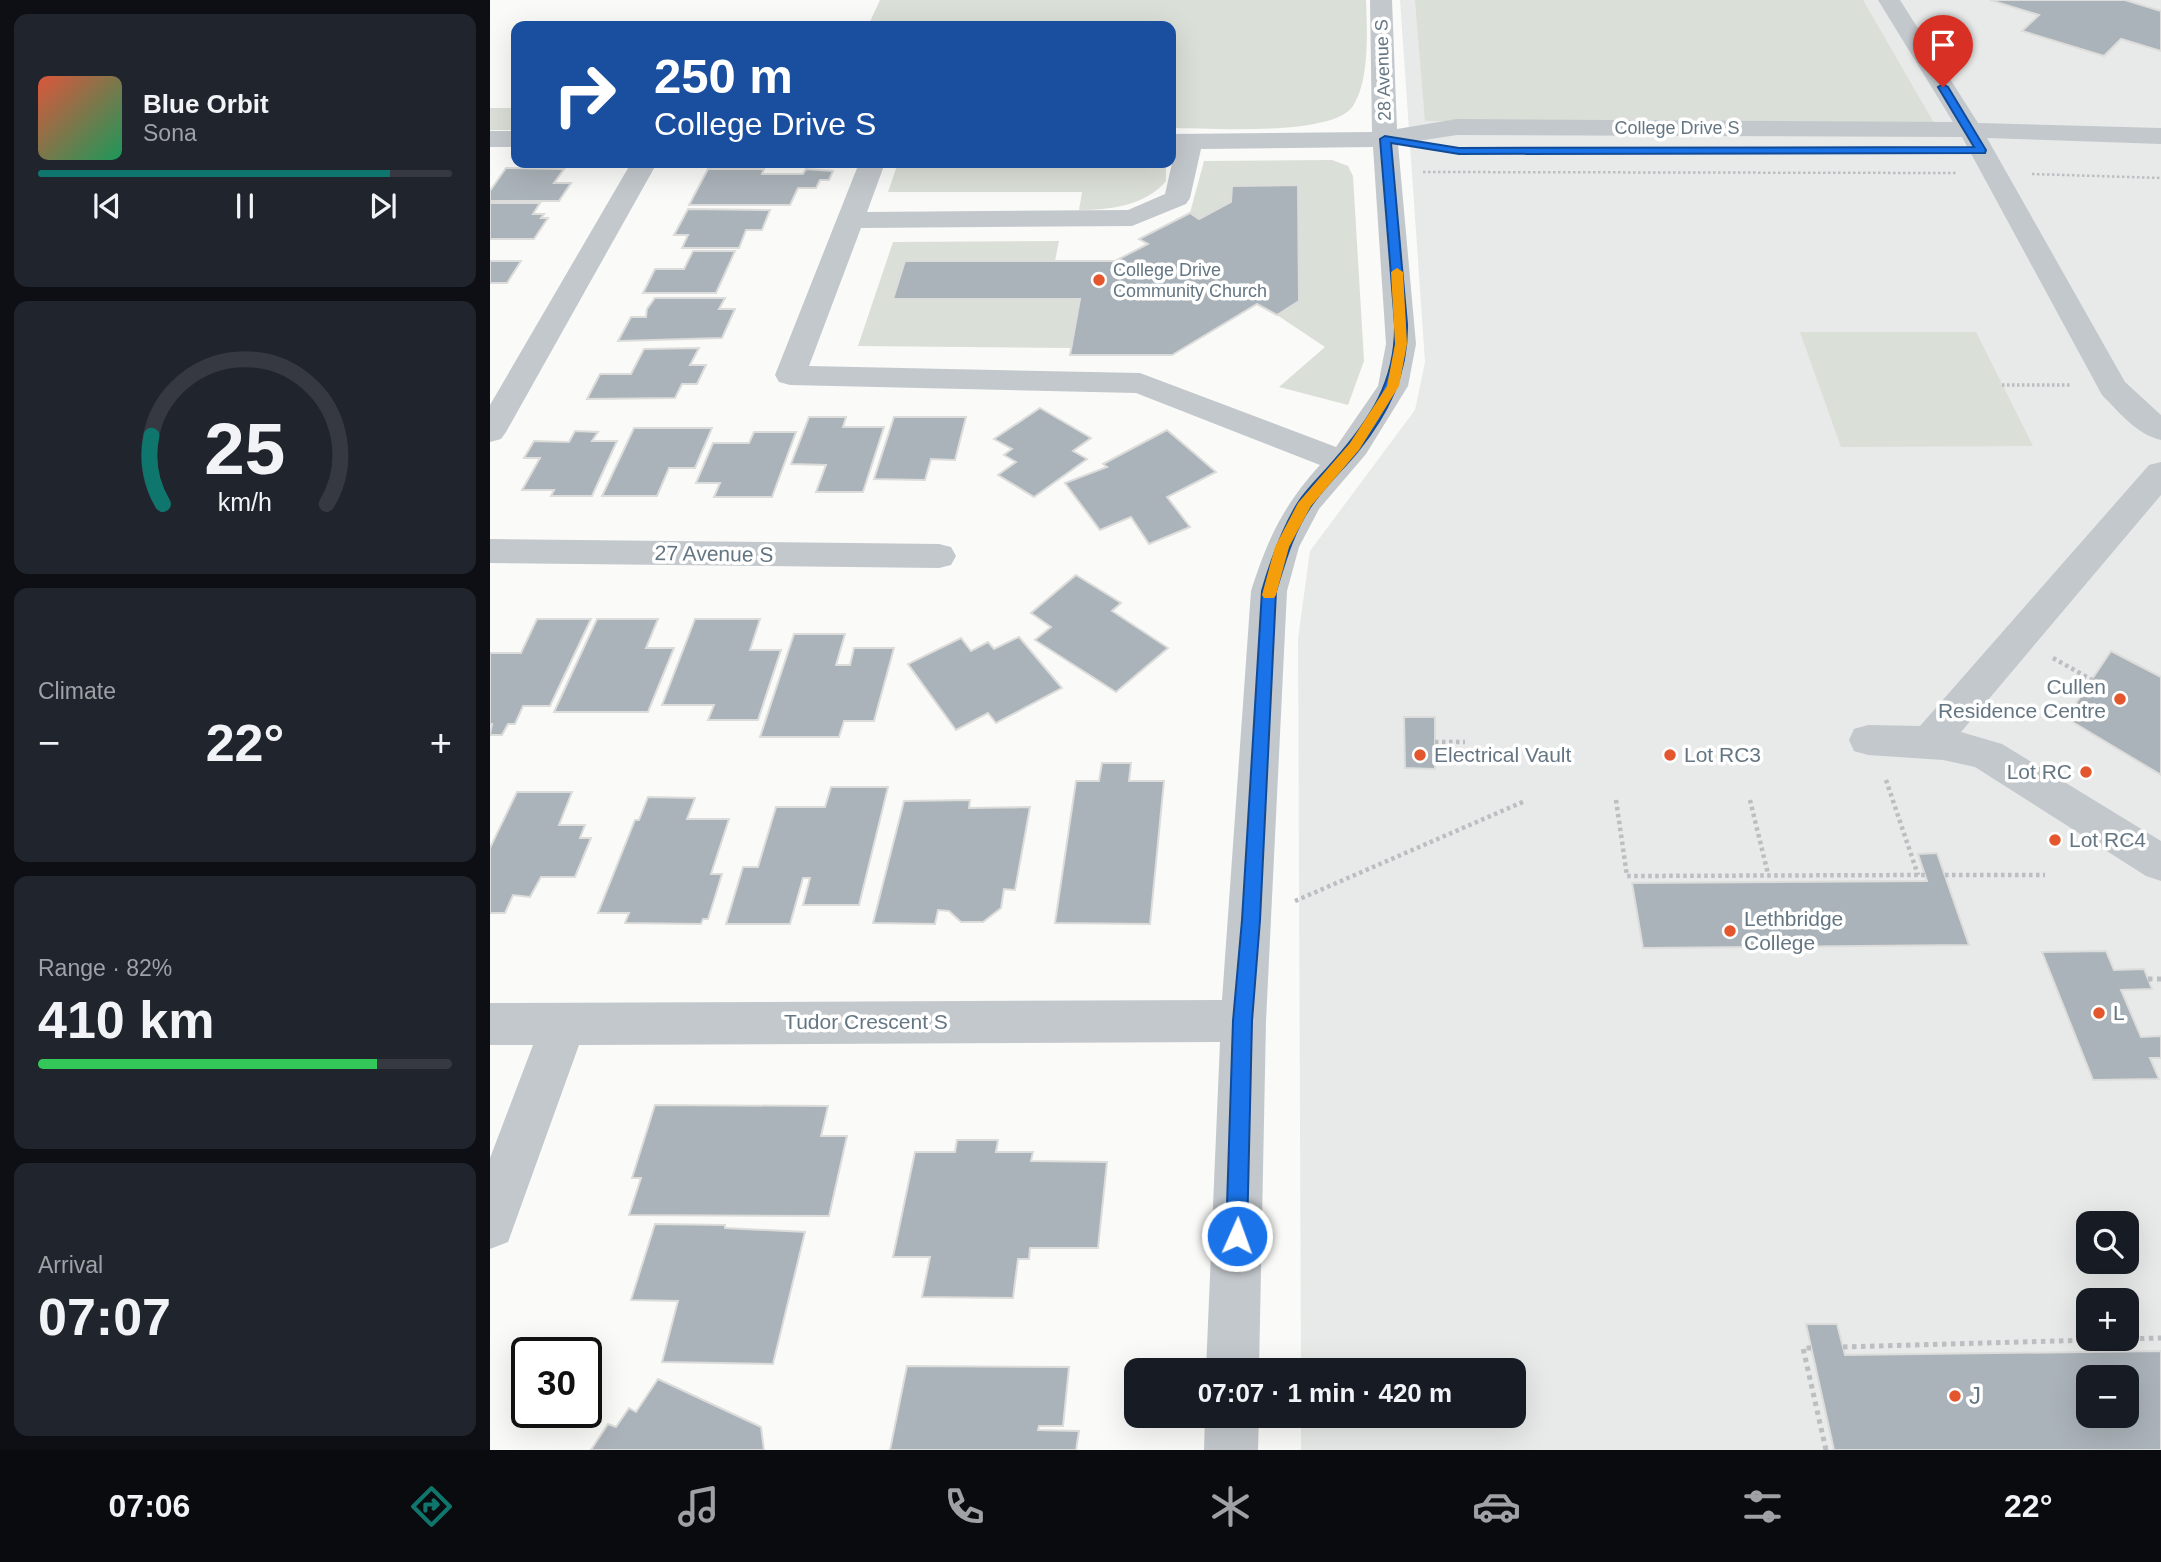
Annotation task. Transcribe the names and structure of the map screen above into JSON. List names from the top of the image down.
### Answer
{
  "streets": {
    "street": [
      "28 Avenue S",
      "College Drive S",
      "27 Avenue S",
      "Tudor Crescent S"
    ]
  },
  "crossings": [
    ["28 Avenue S", "College Drive S"],
    ["28 Avenue S", "Tudor Crescent S"]
  ],
  "places": [
    "College Drive Community Church",
    "Cullen Residence Centre",
    "Electrical Vault",
    "Lot RC3",
    "Lot RC",
    "Lot RC4",
    "Lethbridge College",
    "L",
    "J"
  ],
  "page": {
    "turn": ["250 m", "College Drive S"],
    "song": ["Blue Orbit", "Sona"],
    "tile": [
      "Climate",
      ["Range · 82%", "410 km"],
      ["Arrival", "07:07"]
    ],
    "heat": ["−", "22°", "+"],
    "map_buttons": ["+", "−"],
    "limit": "30",
    "trip": "07:07 · 1 min · 420 m",
    "tabs": ["07:06", "22°"],
    "gauge": ["25", "km/h"]
  }
}
